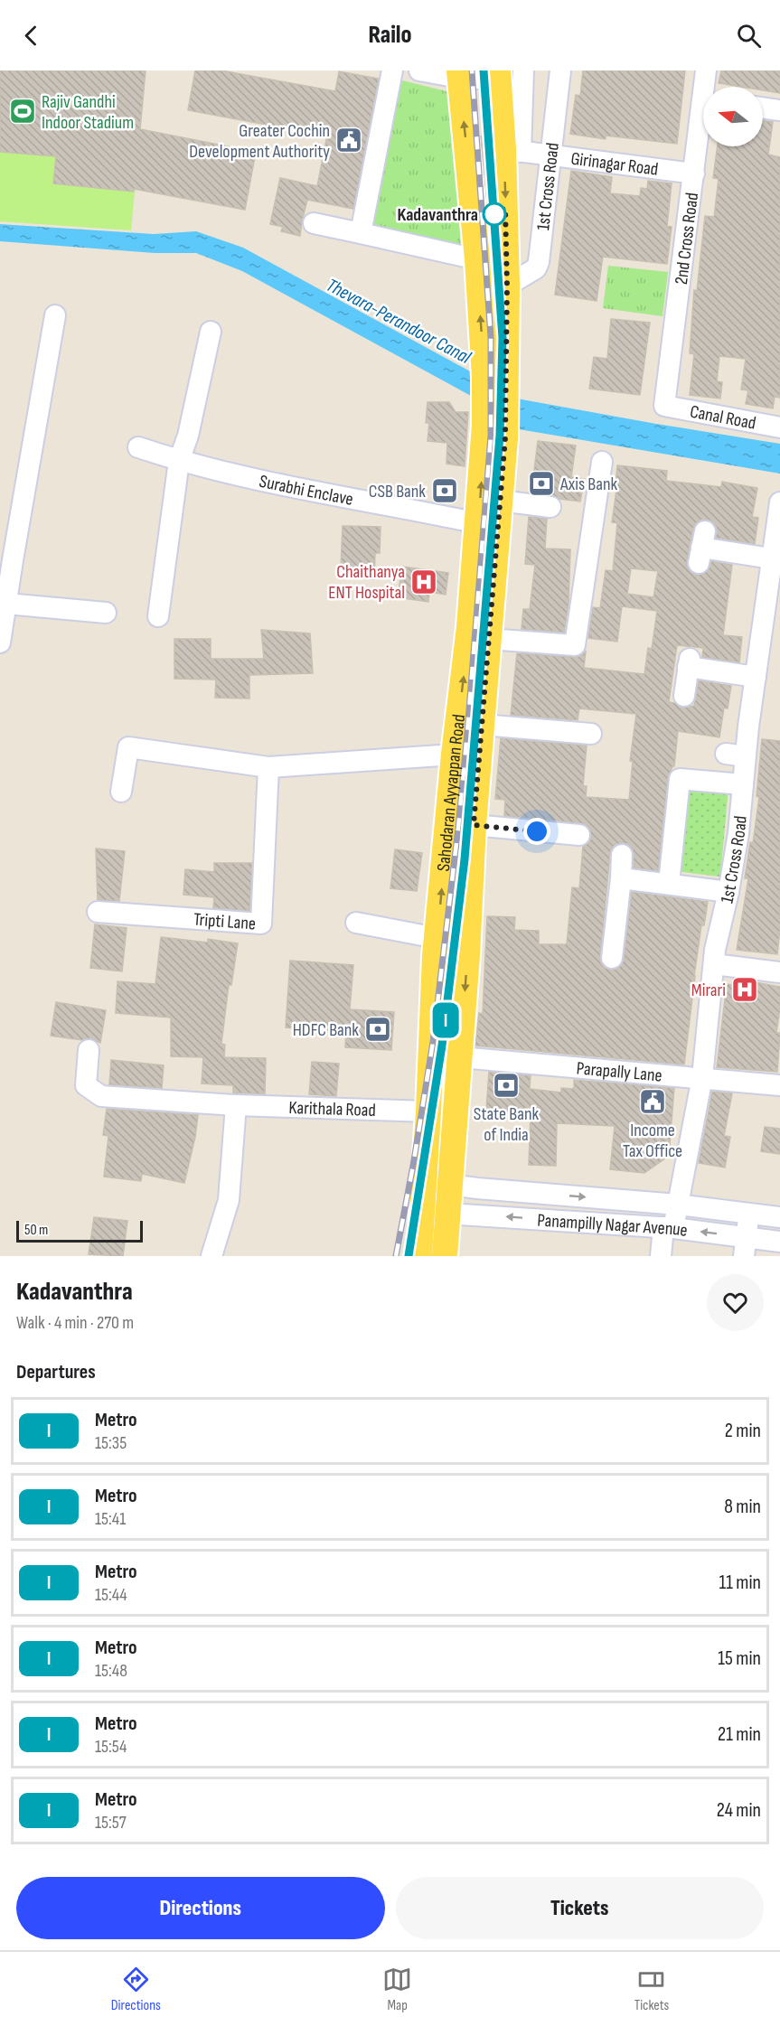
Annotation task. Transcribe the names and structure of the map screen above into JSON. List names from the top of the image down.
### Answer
{
  "streets": {
    "main road": ["Sahodaran Ayyappan Road"],
    "street": [
      "Girinagar Road",
      "1st Cross Road",
      "2nd Cross Road",
      "Canal Road",
      "Surabhi Enclave",
      "Tripti Lane",
      "Parapally Lane",
      "Karithala Road",
      "Panampilly Nagar Avenue"
    ]
  },
  "crossings": [
    ["Girinagar Road", "1st Cross Road"],
    ["Girinagar Road", "2nd Cross Road"],
    ["Girinagar Road", "Sahodaran Ayyappan Road"],
    ["1st Cross Road", "Sahodaran Ayyappan Road"],
    ["1st Cross Road", "Parapally Lane"],
    ["1st Cross Road", "Panampilly Nagar Avenue"],
    ["2nd Cross Road", "Canal Road"],
    ["Surabhi Enclave", "Sahodaran Ayyappan Road"],
    ["Sahodaran Ayyappan Road", "Parapally Lane"],
    ["Sahodaran Ayyappan Road", "Karithala Road"],
    ["Sahodaran Ayyappan Road", "Panampilly Nagar Avenue"]
  ],
  "water": ["Thevara-Perandoor Canal"],
  "places": {
    "sports": ["Rajiv Gandhi Indoor Stadium"],
    "public building": ["Greater Cochin Development Authority", "Income Tax Office"],
    "other": ["Kadavanthra"],
    "bank": [
      "Axis Bank",
      "CSB Bank",
      "HDFC Bank",
      "State Bank of India"
    ],
    "hospital": ["Chaithanya ENT Hospital", "Mirari"]
  },
  "lines": ["metro line I"],
  "scale_bar": "50 m",
  "north": "left",
  "page": {
    "header": "Railo",
    "on_map": "I",
    "scale": "50 m",
    "heading": [
      ["Kadavanthra", "Walk · 4 min · 270 m"],
      "Departures"
    ],
    "list": [
      {
        "mark": "I",
        "name": "Metro",
        "note": "15:35",
        "value": "2 min"
      },
      {
        "mark": "I",
        "name": "Metro",
        "note": "15:41",
        "value": "8 min"
      },
      {
        "mark": "I",
        "name": "Metro",
        "note": "15:44",
        "value": "11 min"
      },
      {
        "mark": "I",
        "name": "Metro",
        "note": "15:48",
        "value": "15 min"
      },
      {
        "mark": "I",
        "name": "Metro",
        "note": "15:54",
        "value": "21 min"
      },
      {
        "mark": "I",
        "name": "Metro",
        "note": "15:57",
        "value": "24 min"
      }
    ],
    "buttons": ["Directions", "Tickets"],
    "tabs": ["Directions", "Map", "Tickets"]
  }
}
